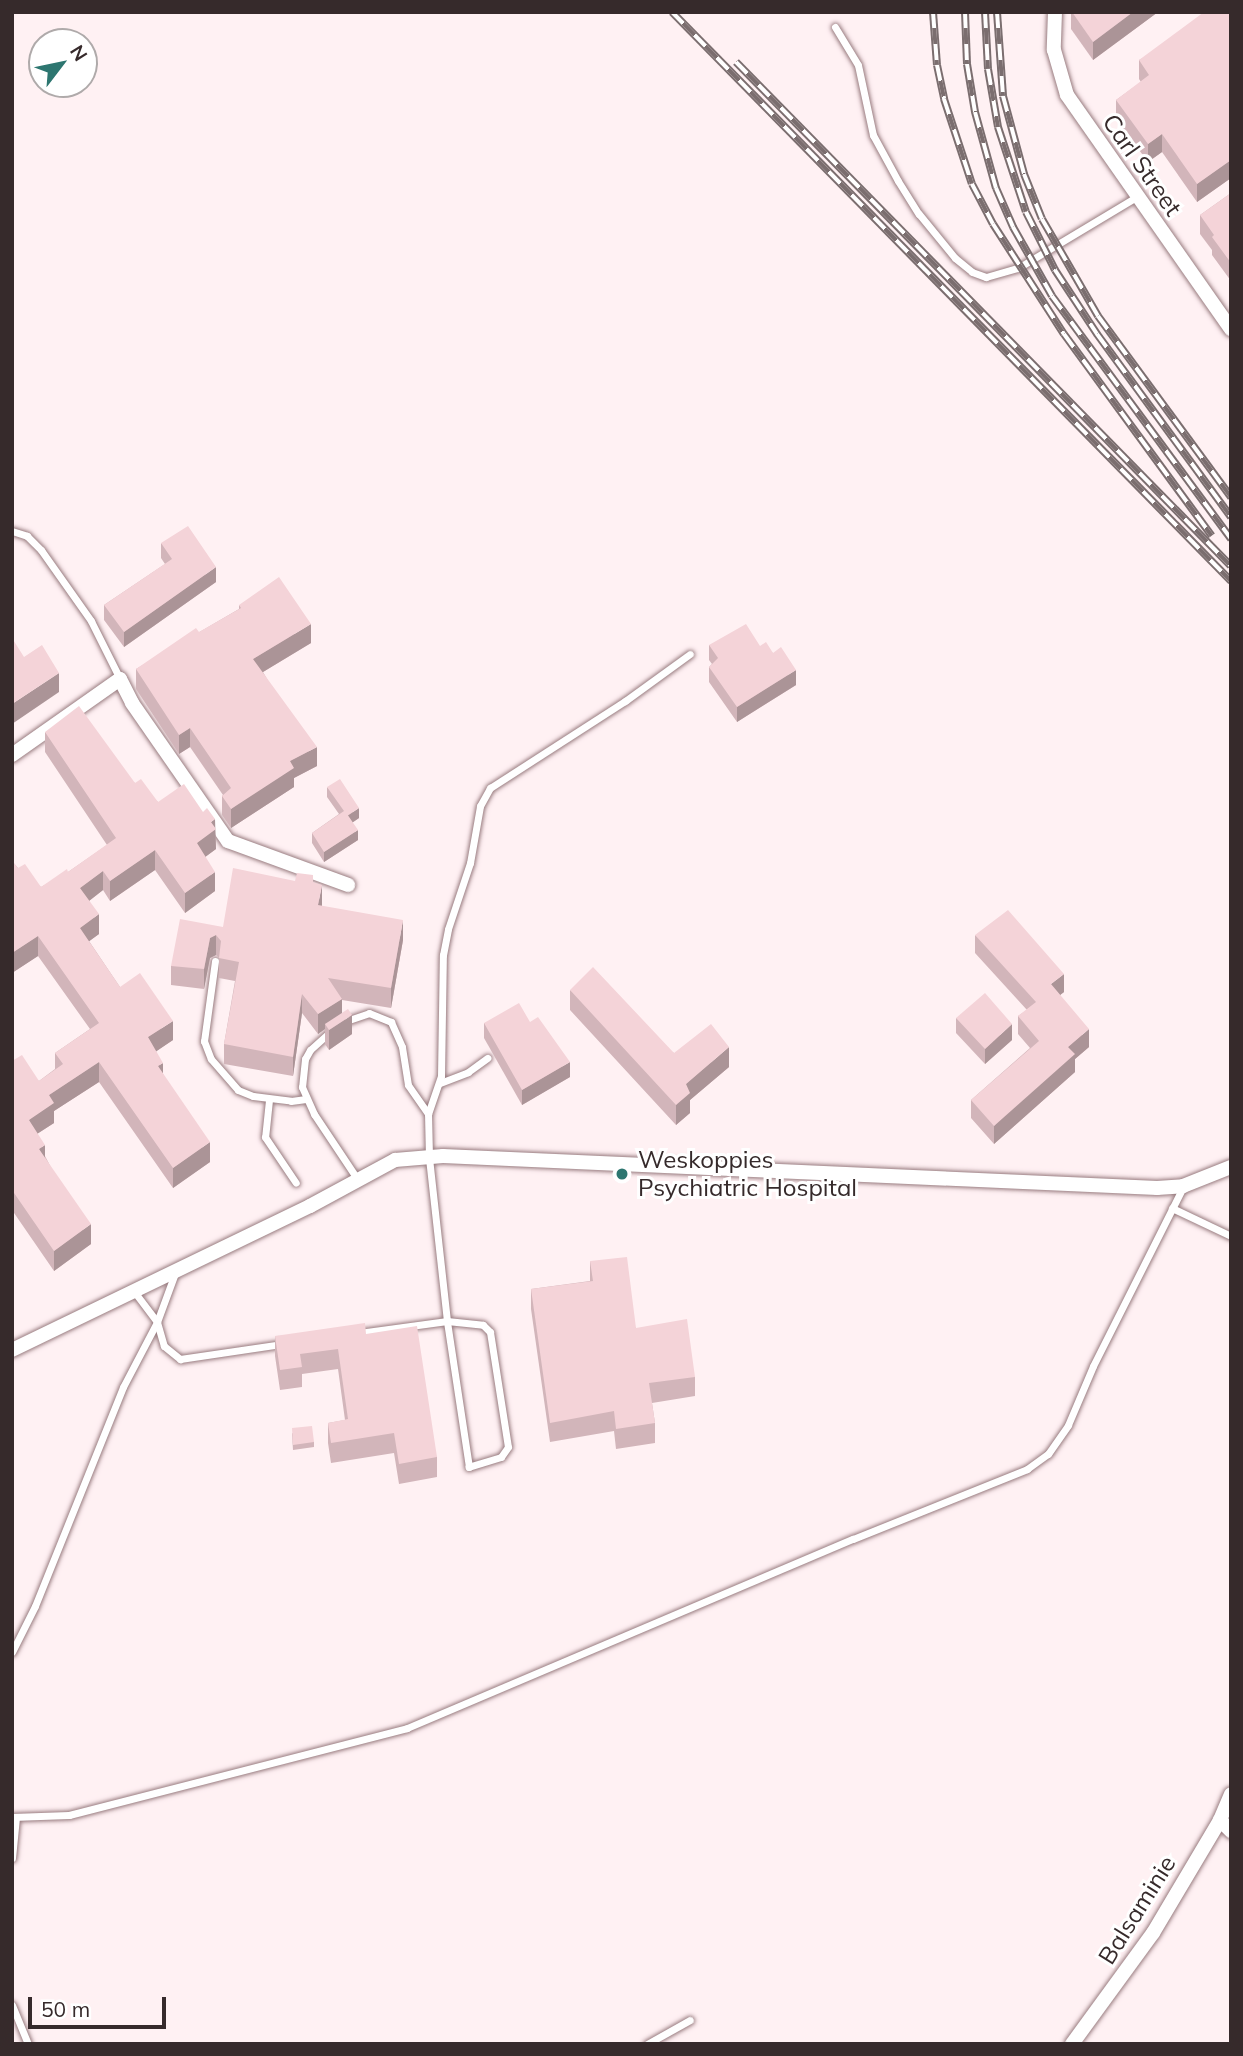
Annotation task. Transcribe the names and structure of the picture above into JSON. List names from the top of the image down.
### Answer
{
  "streets": {
    "street": ["Carl Street", "Balsaminie"]
  },
  "places": ["Weskoppies Psychiatric Hospital"],
  "scale_bar": "50 m",
  "north": "top right"
}
